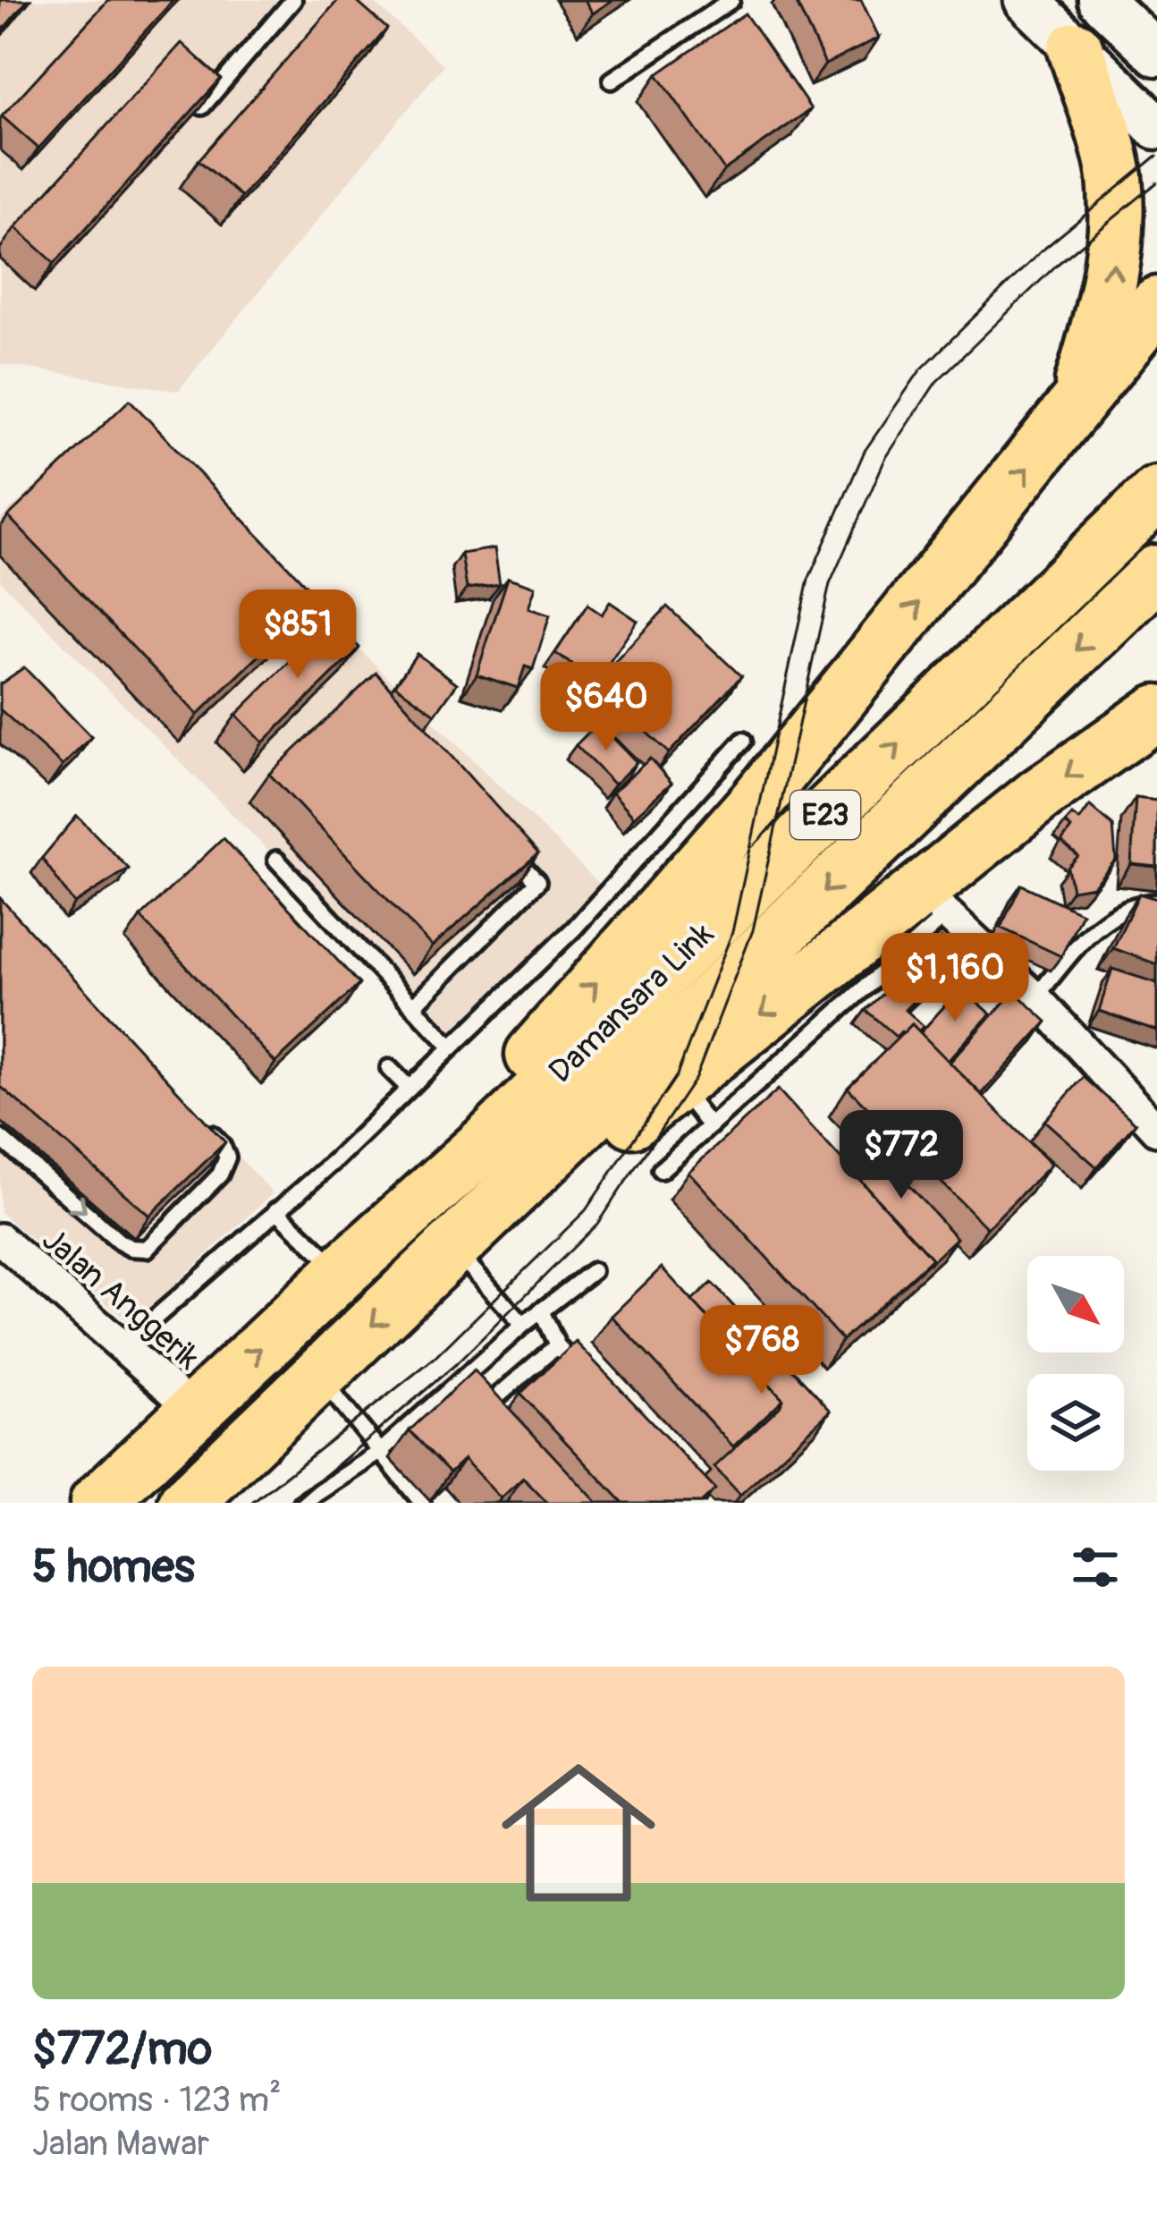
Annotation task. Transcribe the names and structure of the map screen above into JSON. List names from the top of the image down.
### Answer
{
  "streets": {
    "highway": ["E23", "Damansara Link"],
    "street": ["Jalan Anggerik"]
  },
  "crossings": [
    ["Damansara Link", "Jalan Anggerik"]
  ],
  "north": "bottom right",
  "page": {
    "price": [
      "$851",
      "$640",
      "$1,160",
      "$772",
      "$768"
    ],
    "heading": "5 homes",
    "list": [
      {
        "name": "$772/mo",
        "note": "5 rooms · 123 m² · Jalan Mawar"
      }
    ]
  }
}
